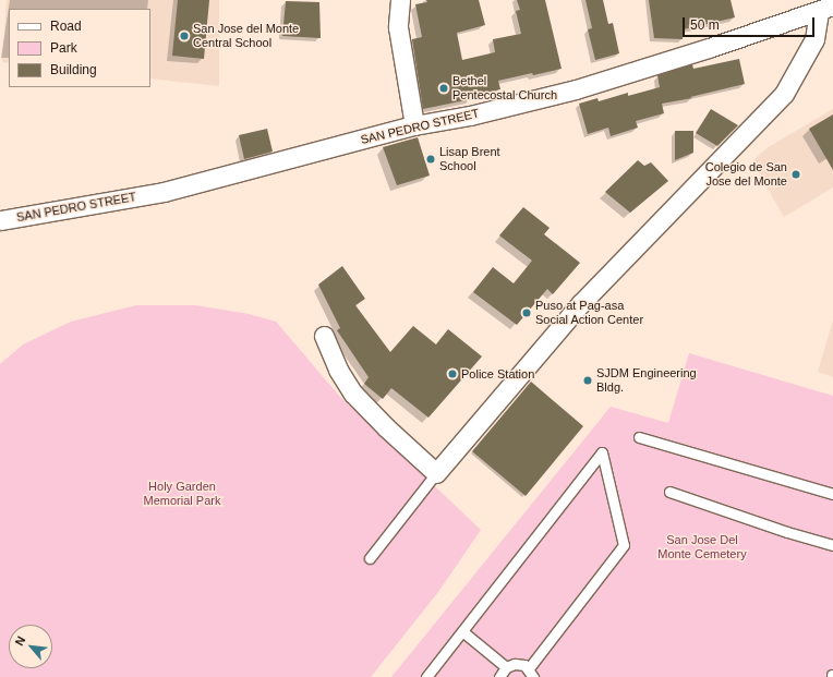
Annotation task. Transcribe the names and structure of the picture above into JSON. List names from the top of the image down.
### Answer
{
  "streets": {
    "street": ["SAN PEDRO STREET"]
  },
  "parks": ["Holy Garden Memorial Park", "San Jose Del Monte Cemetery"],
  "places": [
    "San Jose del Monte Central School",
    "Bethel Pentecostal Church",
    "Lisap Brent School",
    "Colegio de San Jose del Monte",
    "Puso at Pag-asa Social Action Center",
    "Police Station",
    "SJDM Engineering Bldg."
  ],
  "legend": ["Road", "Park", "Building"],
  "scale_bar": "50 m",
  "north": "top left"
}
